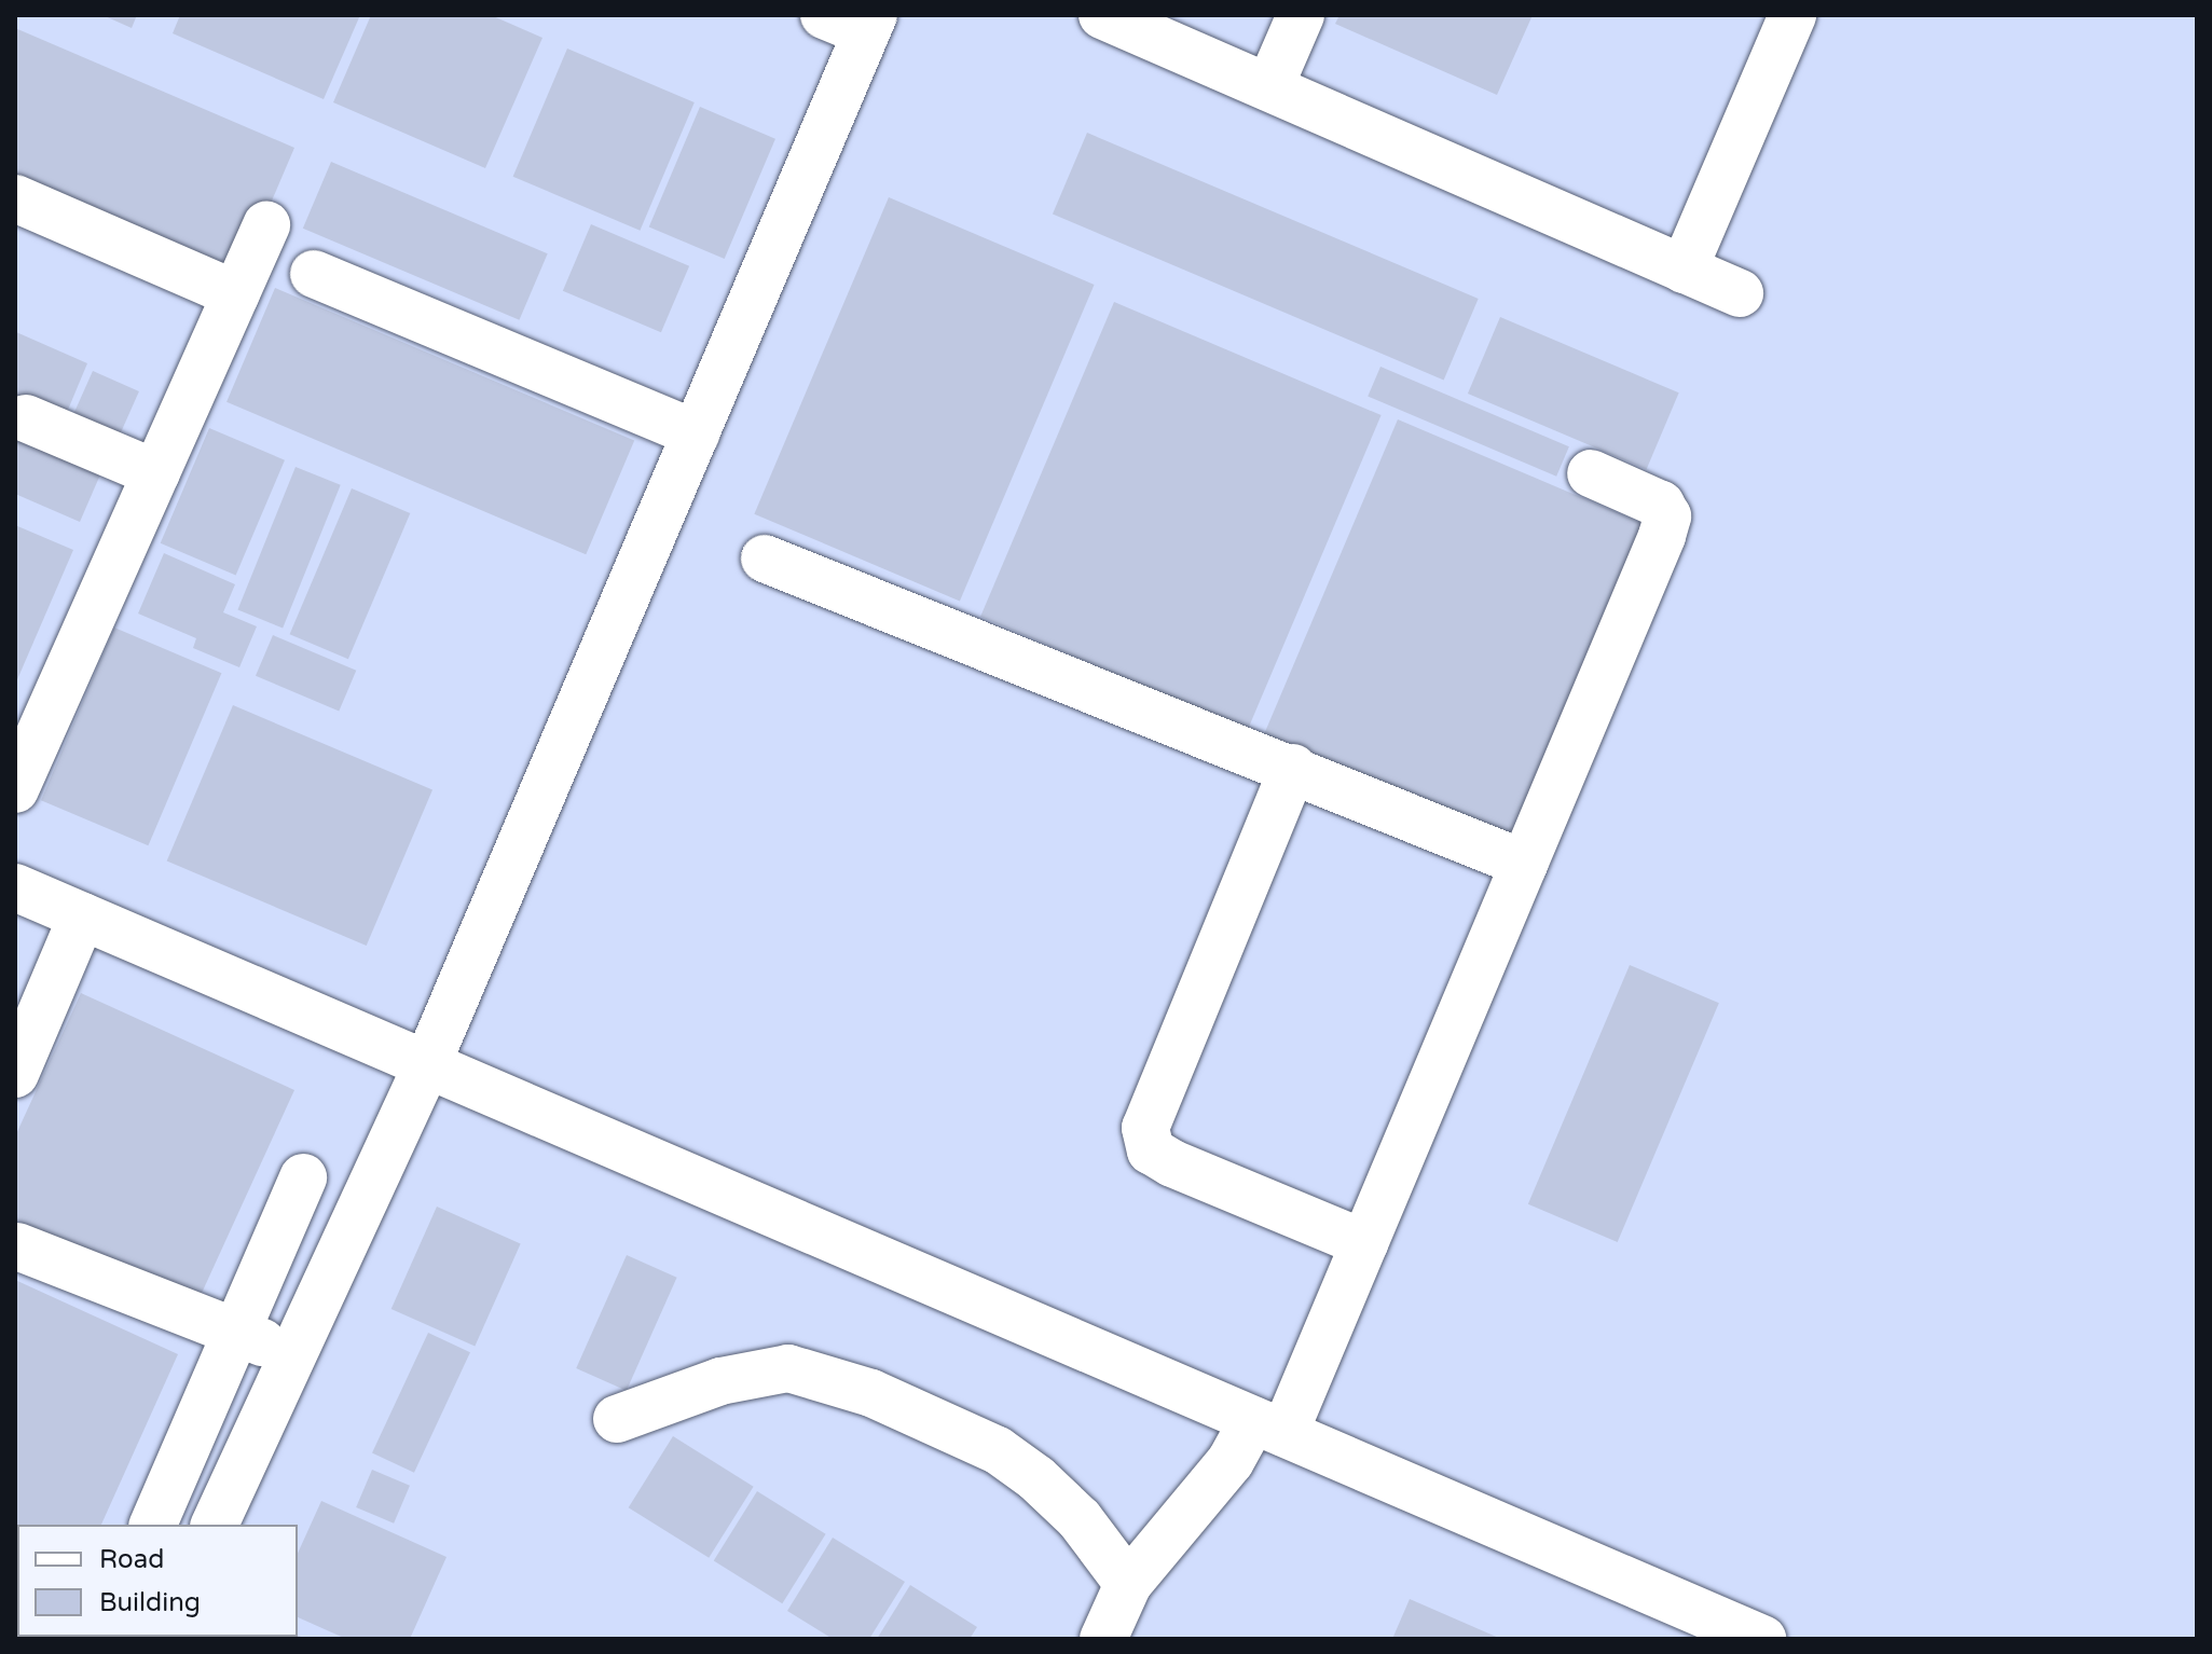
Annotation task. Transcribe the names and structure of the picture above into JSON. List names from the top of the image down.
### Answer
{
  "legend": ["Road", "Building"]
}
